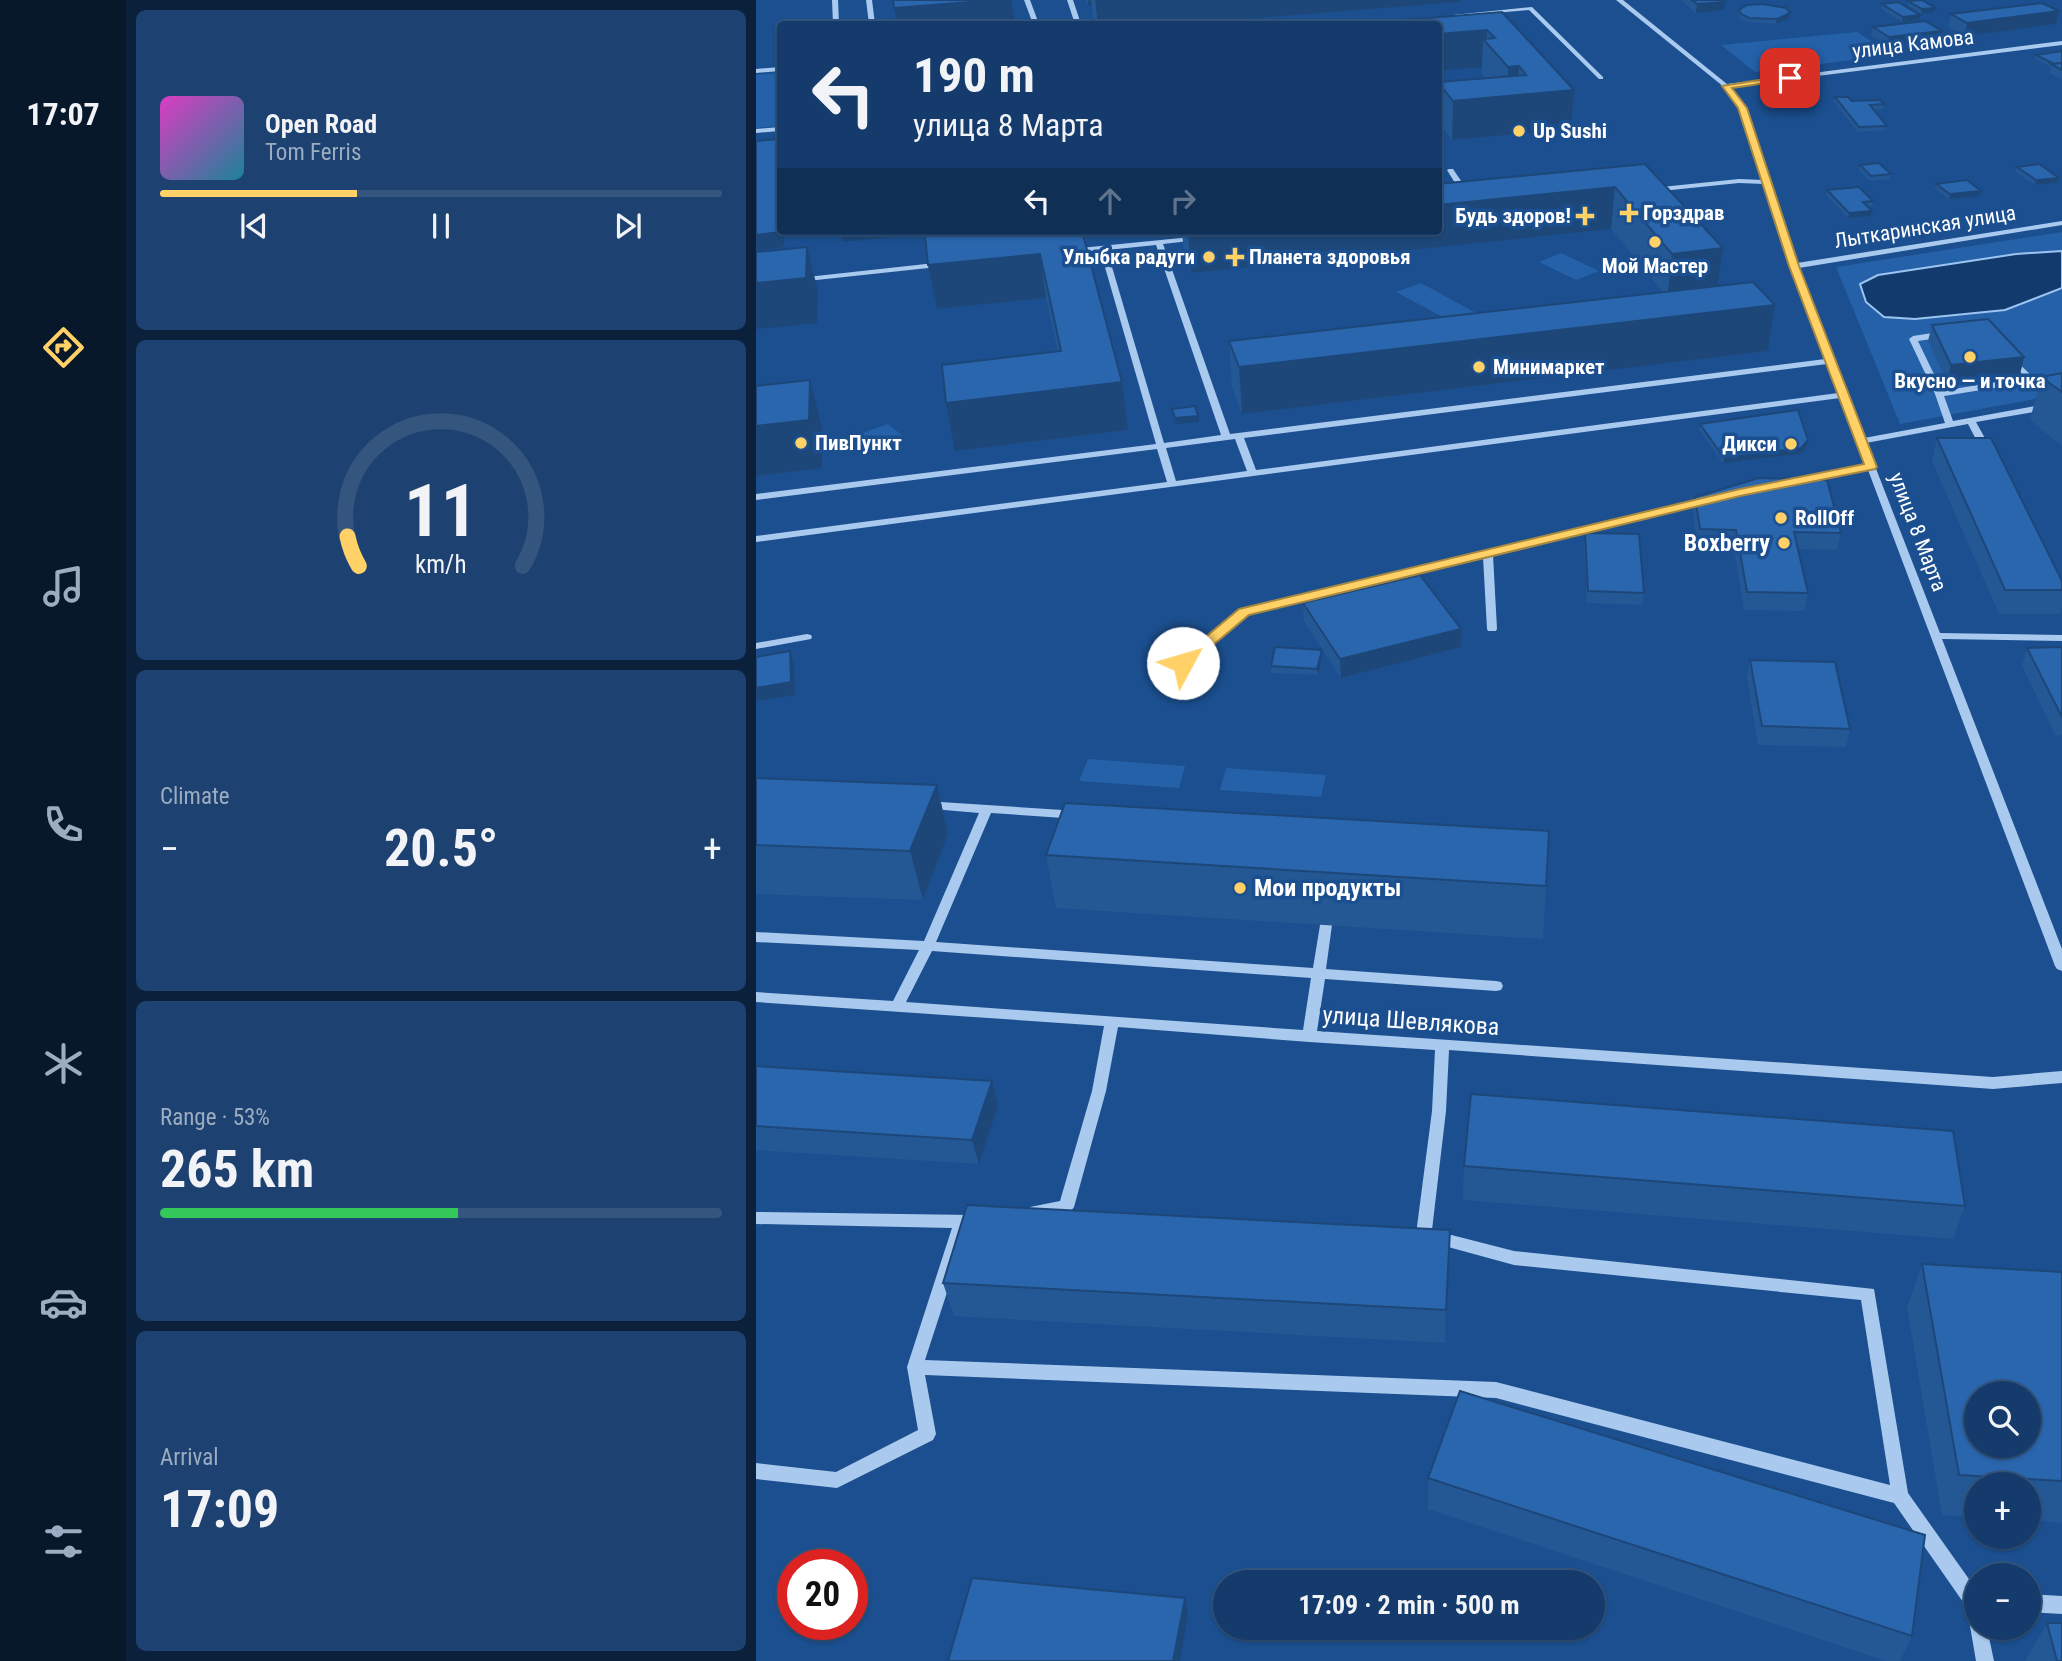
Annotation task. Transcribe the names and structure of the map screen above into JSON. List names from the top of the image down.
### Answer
{
  "streets": {
    "street": [
      "улица Камова",
      "Лыткаринская улица",
      "улица 8 Марта",
      "улица Шевлякова"
    ]
  },
  "crossings": [
    ["улица Камова", "улица 8 Марта"],
    ["Лыткаринская улица", "улица 8 Марта"]
  ],
  "places": {
    "other": [
      "Up Sushi",
      "Мой Мастер",
      "Улыбка радуги",
      "Вкусно — и точка",
      "Минимаркет",
      "ПивПункт",
      "Дикси",
      "RollOff",
      "Boxberry",
      "Мои продукты"
    ],
    "health": ["Горздрав", "Будь здоров!", "Планета здоровья"]
  },
  "page": {
    "tabs": "17:07",
    "turn": ["190 m", "улица 8 Марта"],
    "song": ["Open Road", "Tom Ferris"],
    "tile": [
      "Climate",
      ["Range · 53%", "265 km"],
      ["Arrival", "17:09"]
    ],
    "heat": ["−", "20.5°", "+"],
    "map_buttons": ["+", "−"],
    "limit": "20",
    "trip": "17:09 · 2 min · 500 m",
    "gauge": ["11", "km/h"]
  }
}
